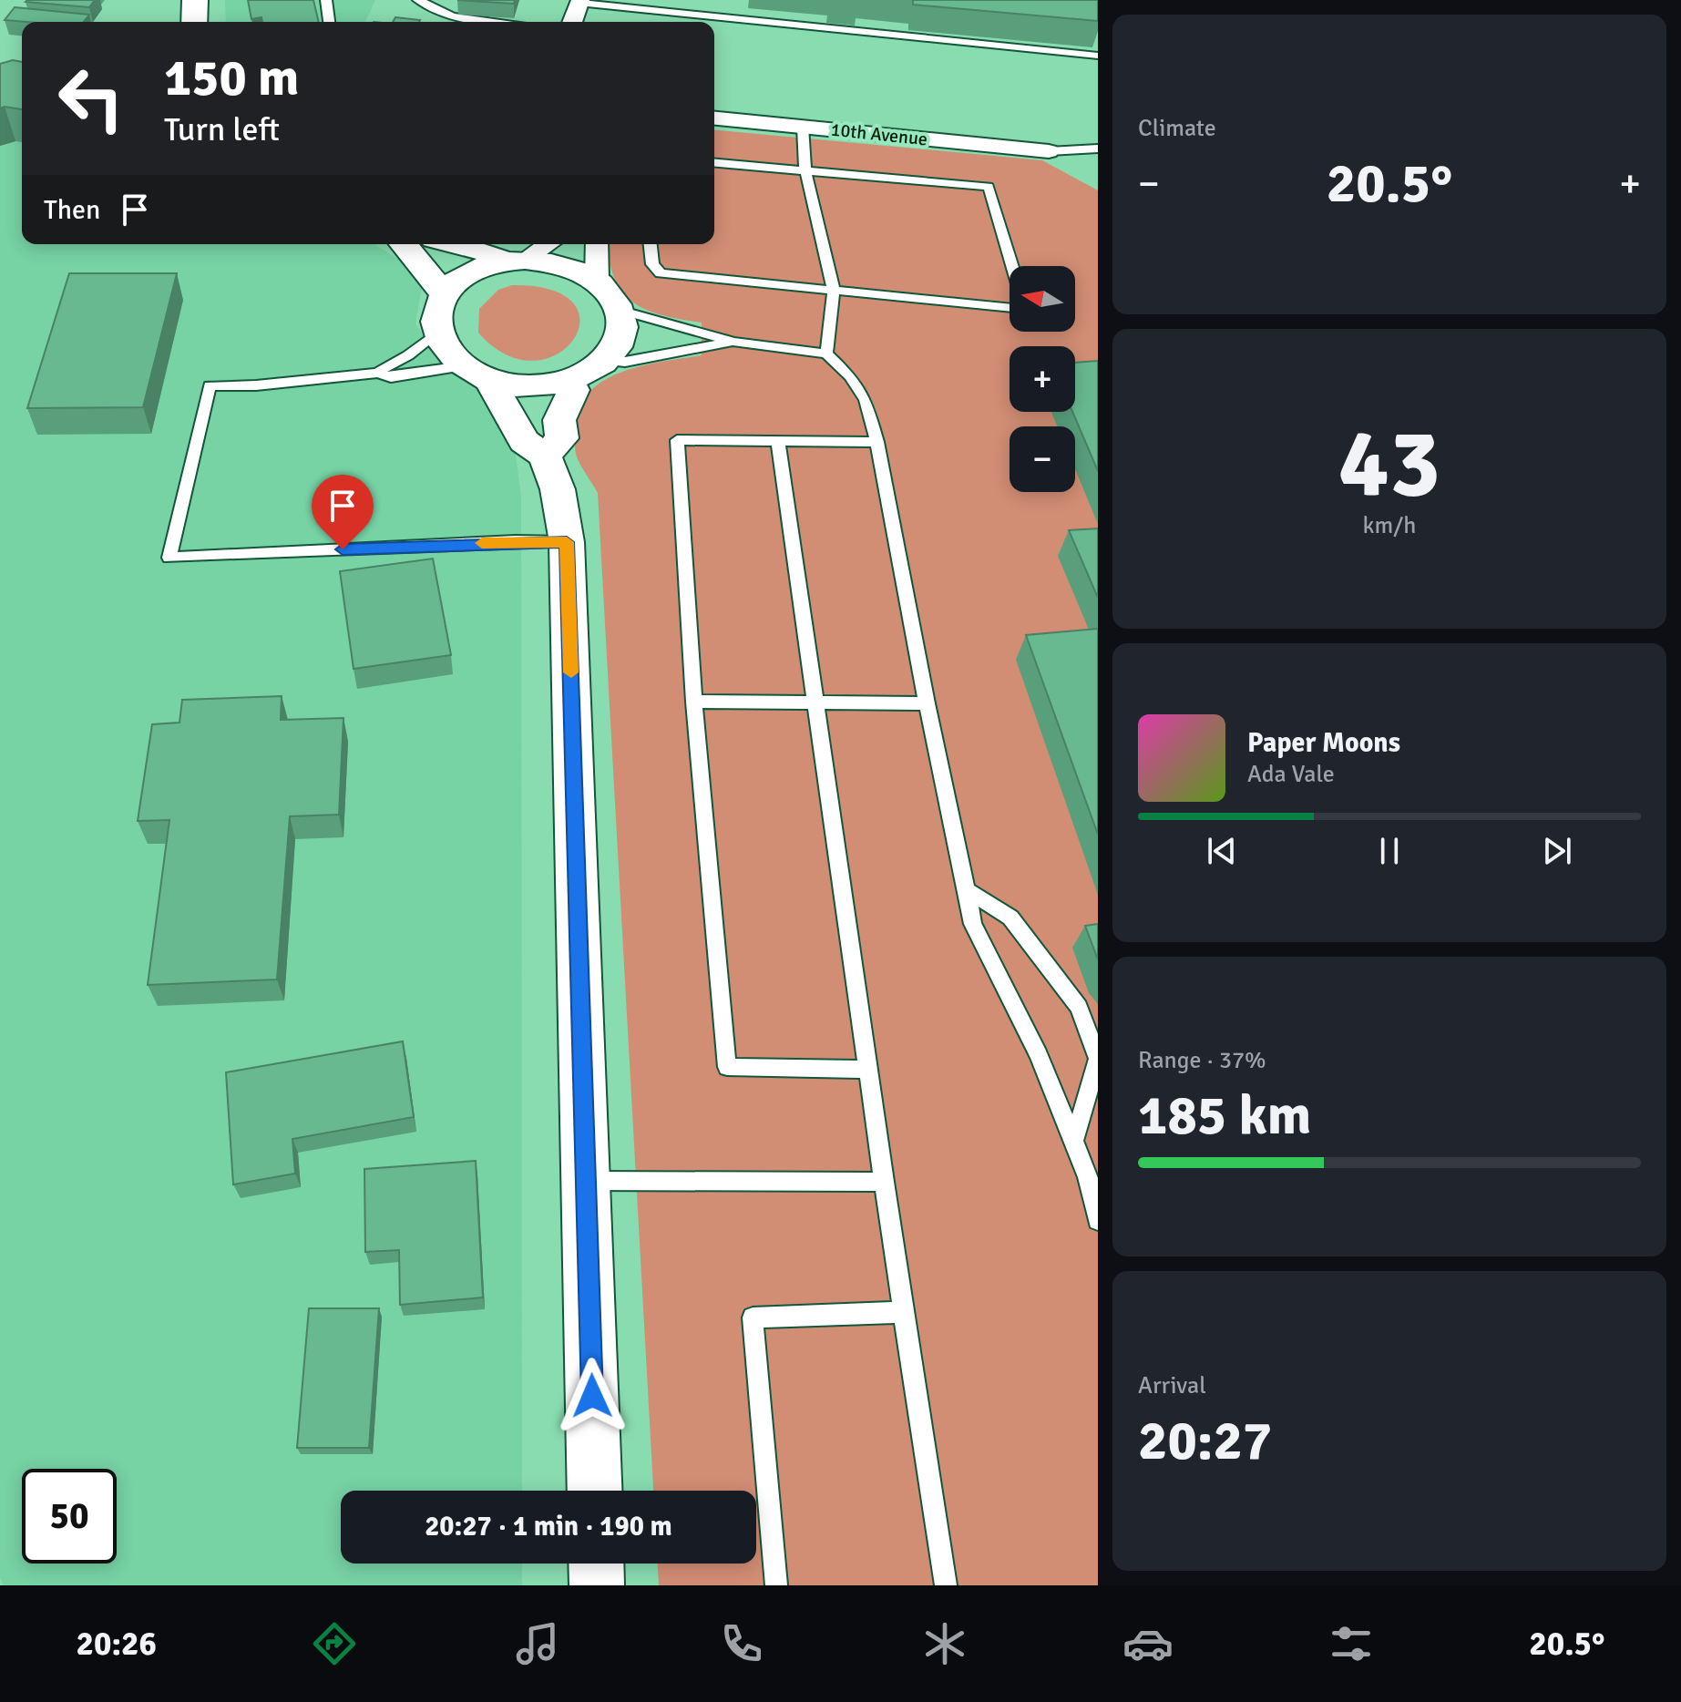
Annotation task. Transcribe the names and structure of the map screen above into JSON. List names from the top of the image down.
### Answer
{
  "streets": {
    "street": ["10th Avenue"]
  },
  "north": "left",
  "page": {
    "tile": [
      "Climate",
      ["43", "km/h"],
      ["Range · 37%", "185 km"],
      ["Arrival", "20:27"]
    ],
    "turn": ["150 m", "Turn left"],
    "heat": ["−", "20.5°", "+"],
    "then": "Then",
    "map_buttons": ["+", "−"],
    "song": ["Paper Moons", "Ada Vale"],
    "limit": "50",
    "trip": "20:27 · 1 min · 190 m",
    "tabs": ["20:26", "20.5°"]
  }
}
